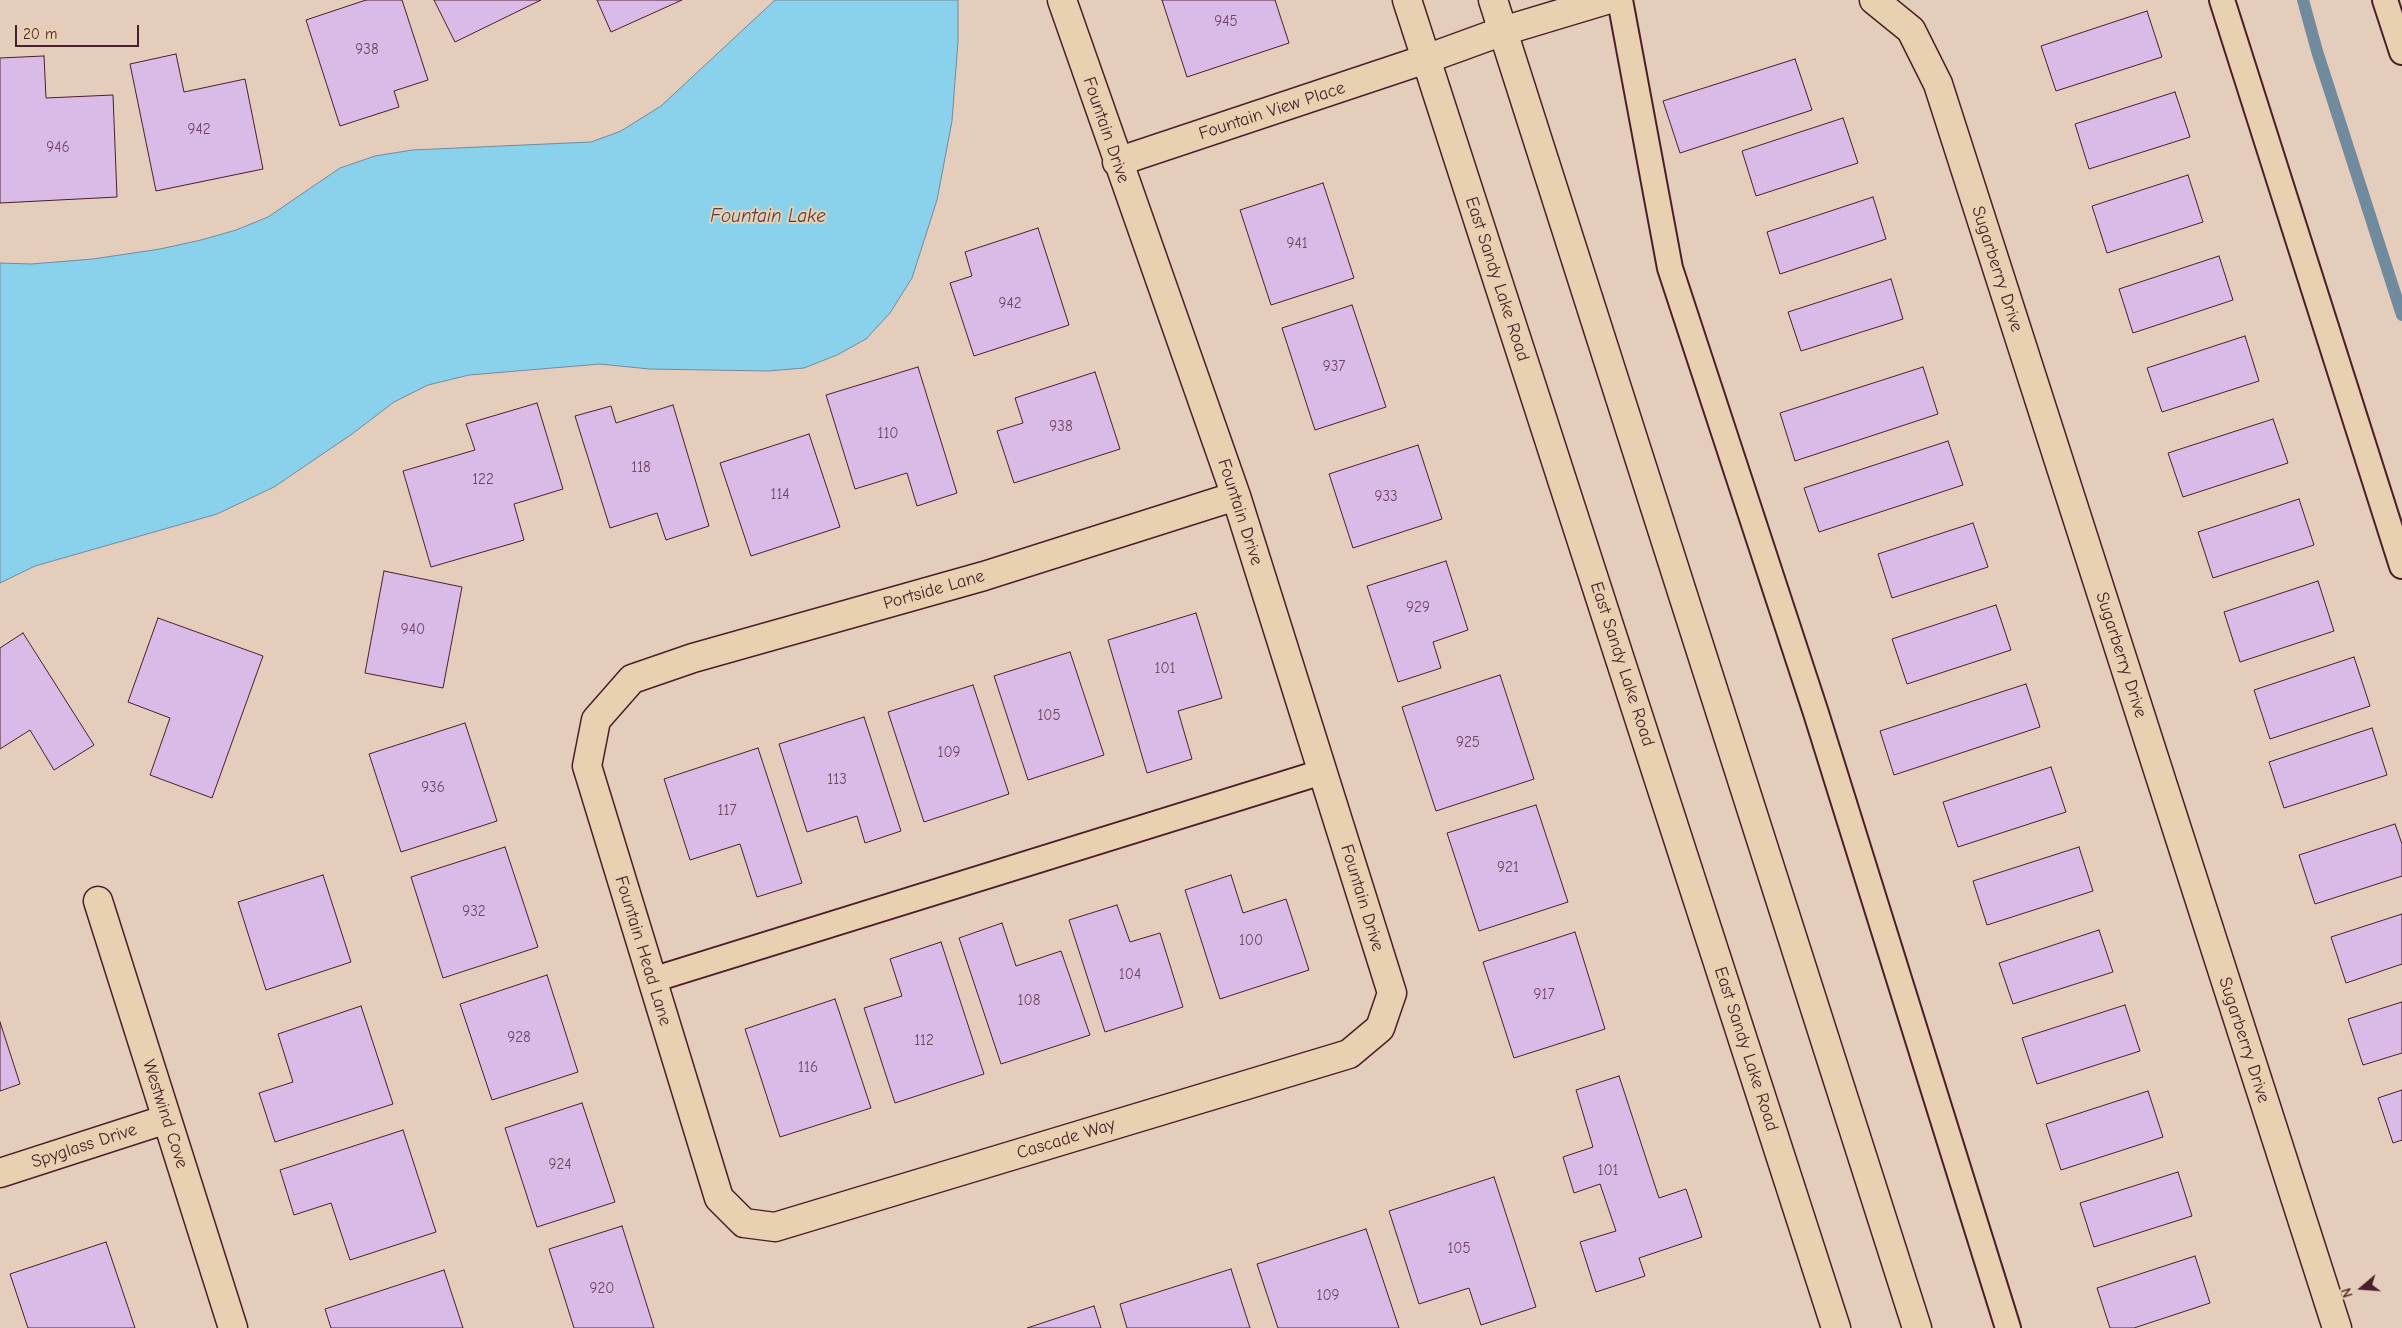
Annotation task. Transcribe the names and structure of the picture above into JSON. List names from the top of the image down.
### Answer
{
  "streets": {
    "street": [
      "Fountain View Place",
      "Fountain Drive",
      "Sugarberry Drive",
      "East Sandy Lake Road",
      "Portside Lane",
      "Fountain Head Lane",
      "Westwind Cove",
      "Cascade Way",
      "Spyglass Drive"
    ]
  },
  "crossings": [
    ["Fountain View Place", "Fountain Drive"],
    ["Fountain View Place", "East Sandy Lake Road"],
    ["Fountain Drive", "Portside Lane"],
    ["Fountain Drive", "Cascade Way"],
    ["Portside Lane", "Fountain Head Lane"],
    ["Fountain Head Lane", "Cascade Way"],
    ["Westwind Cove", "Spyglass Drive"]
  ],
  "water": ["Fountain Lake"],
  "house_numbers": [
    "945",
    "938",
    "942",
    "946",
    "941",
    "942",
    "937",
    "938",
    "110",
    "118",
    "122",
    "114",
    "933",
    "929",
    "940",
    "101",
    "105",
    "925",
    "109",
    "113",
    "936",
    "117",
    "921",
    "932",
    "100",
    "104",
    "917",
    "108",
    "928",
    "112",
    "116",
    "924",
    "101",
    "105",
    "920",
    "109"
  ],
  "scale_bar": "20 m",
  "north": "left"
}
